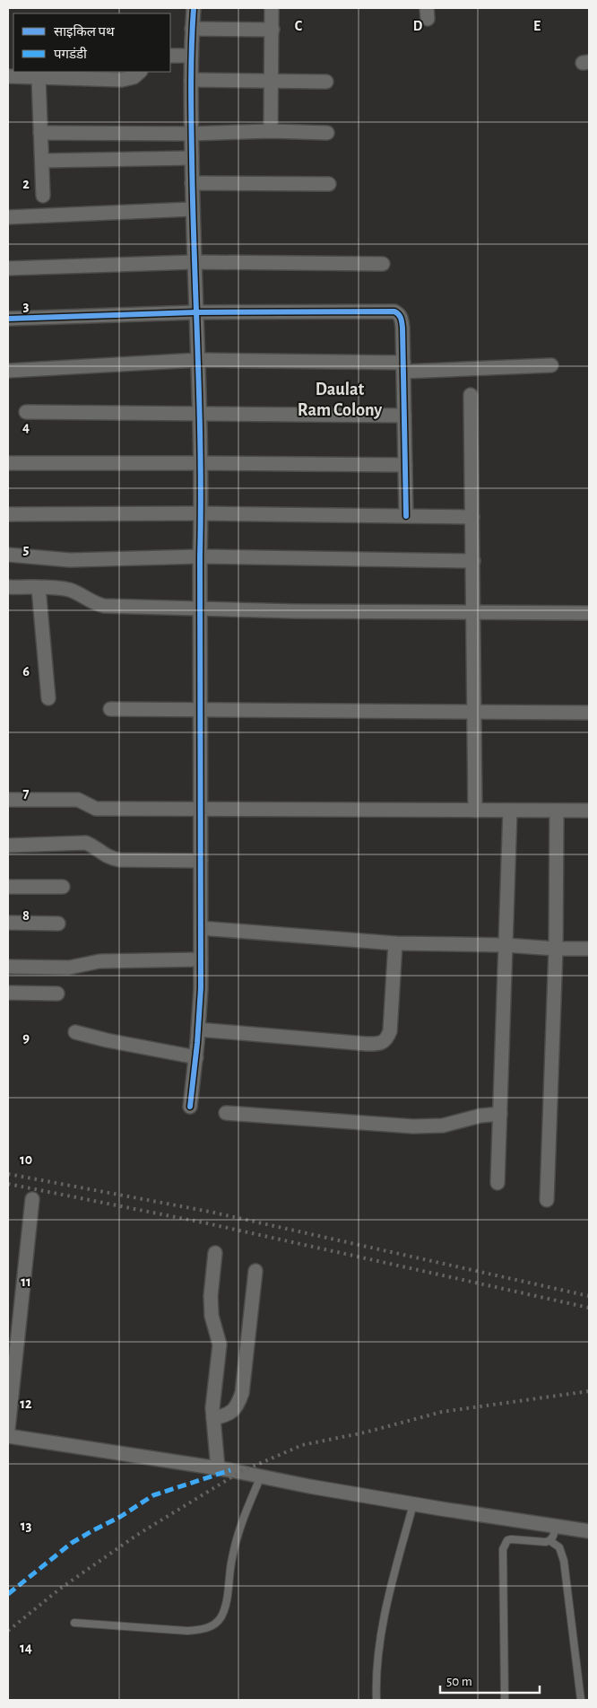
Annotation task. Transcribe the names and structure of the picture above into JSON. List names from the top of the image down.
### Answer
{
  "districts": ["Daulat Ram Colony"],
  "legend": ["साइकिल पथ", "पगडंडी"],
  "scale_bar": "50 m",
  "grid": {
    "columns": ["C", "D", "E"],
    "rows": [
      "2",
      "3",
      "4",
      "5",
      "6",
      "7",
      "8",
      "9",
      "10",
      "11",
      "12",
      "13",
      "14"
    ]
  }
}
